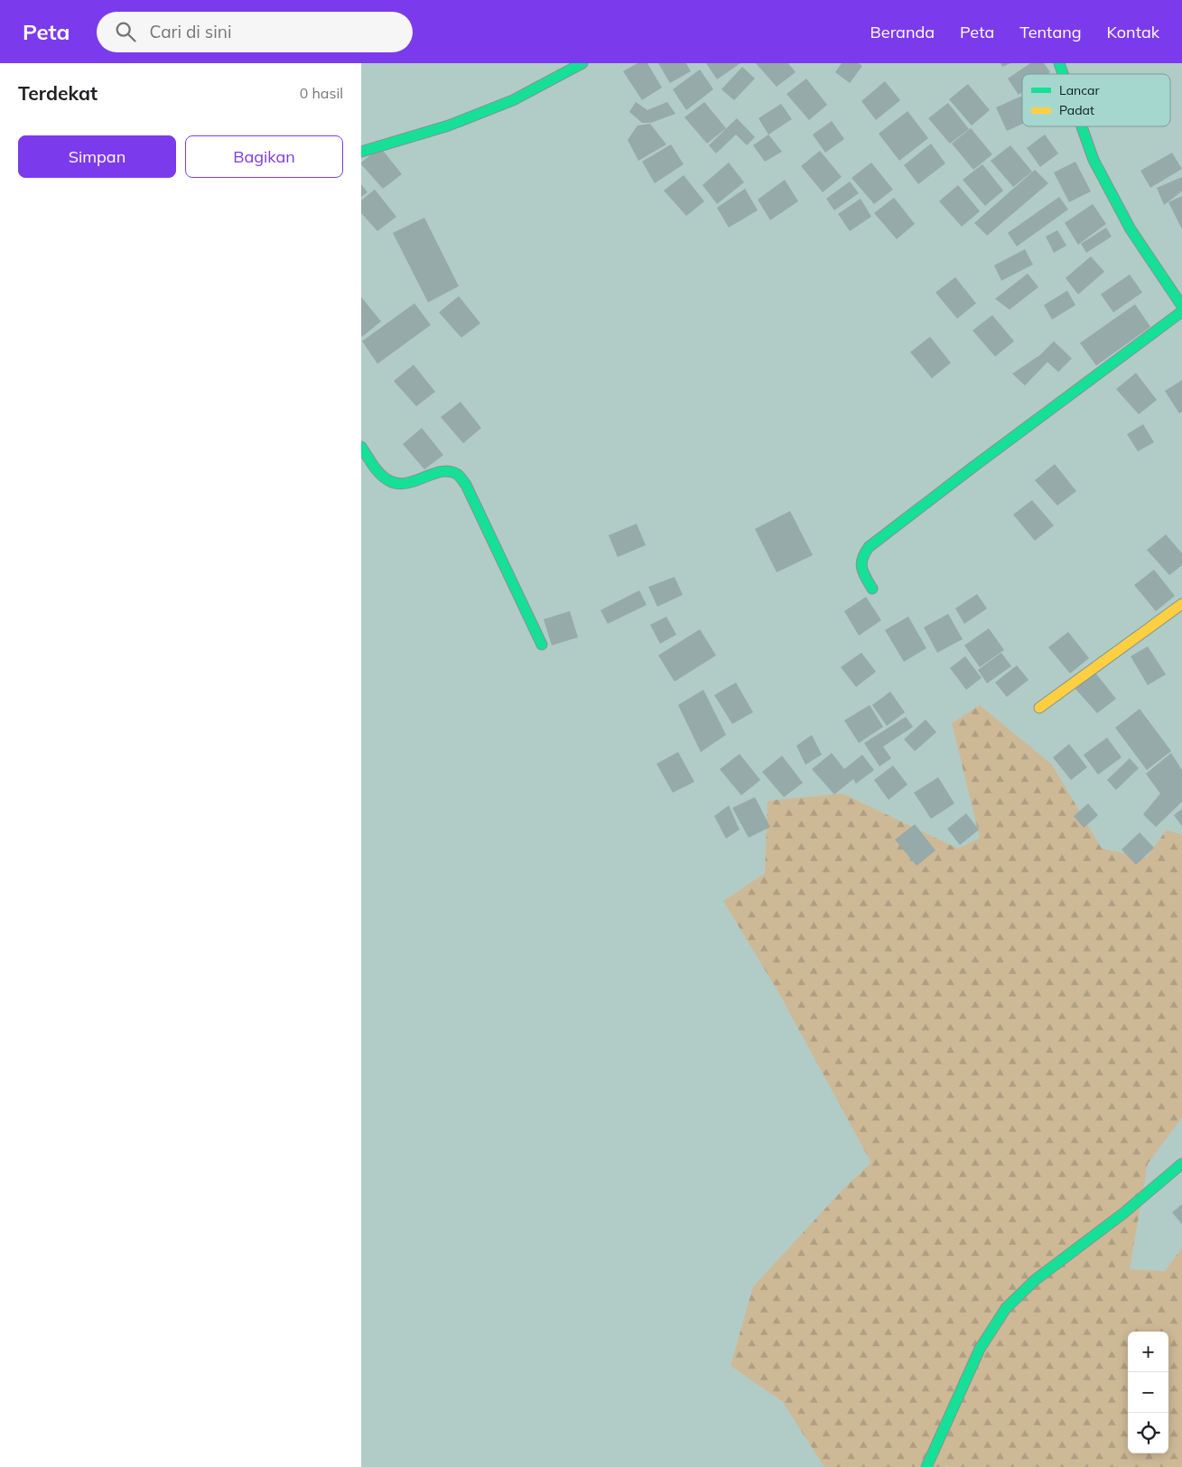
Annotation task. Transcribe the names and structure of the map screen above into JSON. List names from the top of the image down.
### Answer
{
  "legend": ["Lancar", "Padat"],
  "page": {
    "header": "Peta",
    "search": "Cari di sini",
    "nav": [
      "Beranda",
      "Peta",
      "Tentang",
      "Kontak"
    ],
    "heading": ["Terdekat", "0 hasil"],
    "buttons": ["Simpan", "Bagikan"],
    "map_buttons": ["+", "−"]
  }
}
